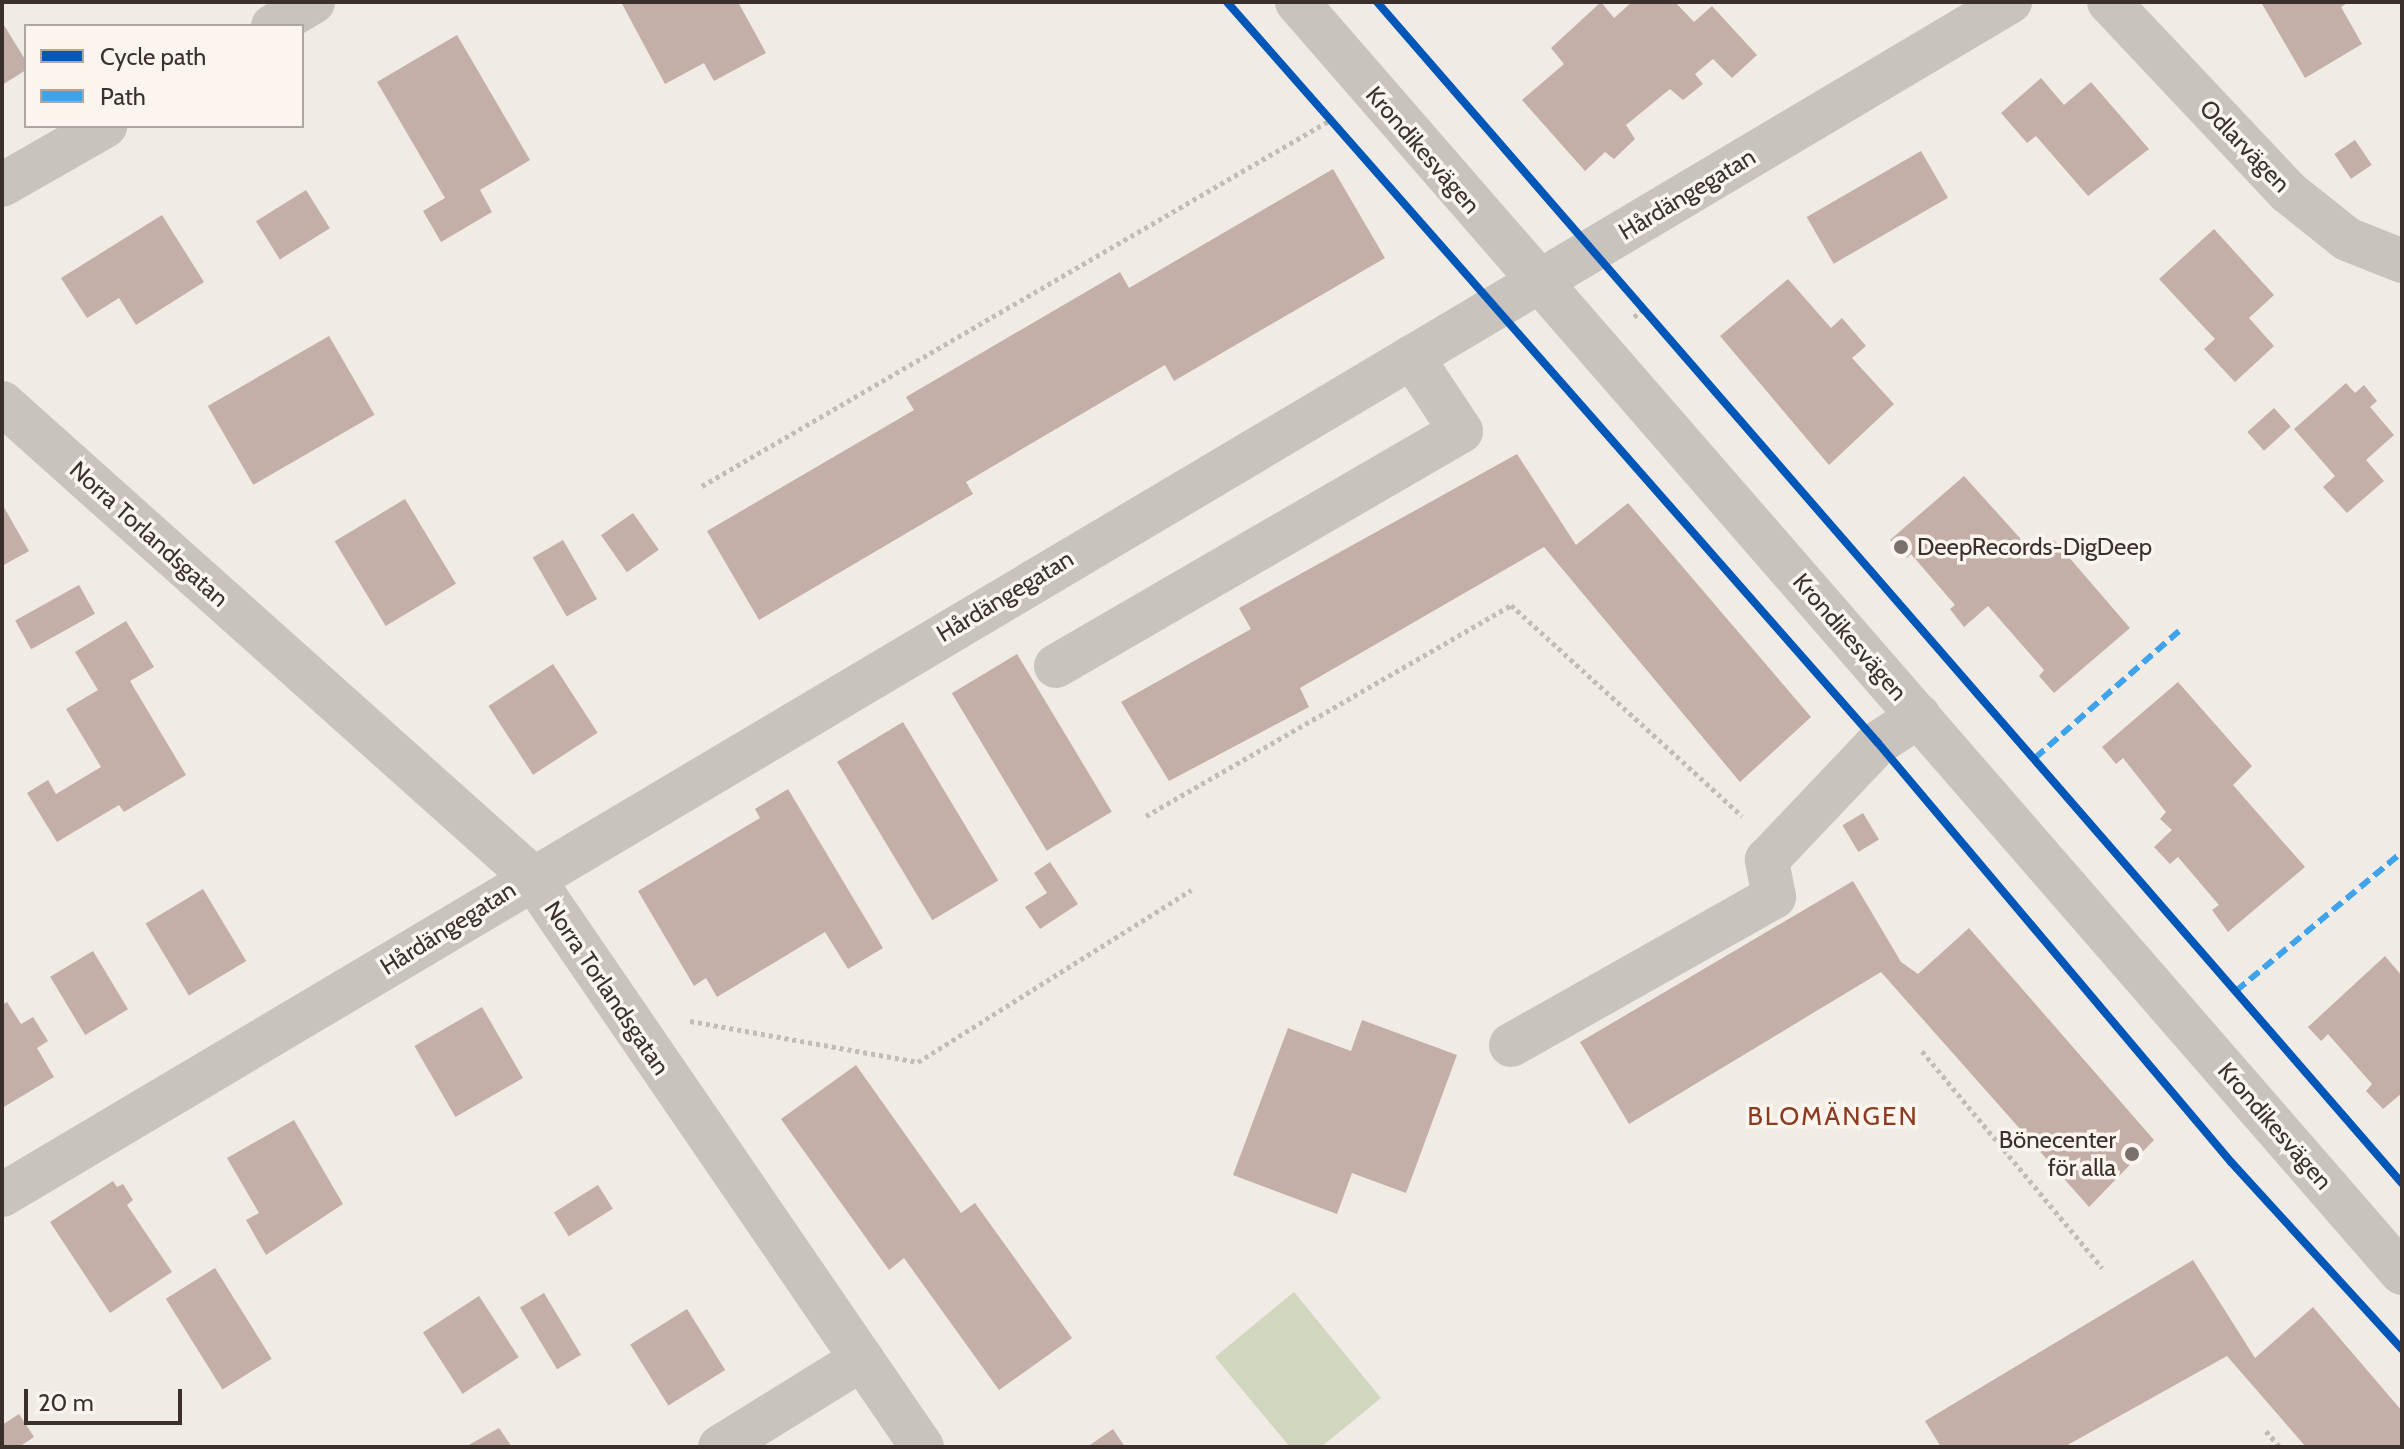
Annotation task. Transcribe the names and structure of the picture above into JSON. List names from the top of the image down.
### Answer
{
  "streets": {
    "street": [
      "Odlarvägen",
      "Krondikesvägen",
      "Hårdängegatan",
      "Norra Torlandsgatan"
    ]
  },
  "crossings": [
    ["Krondikesvägen", "Hårdängegatan"],
    ["Hårdängegatan", "Norra Torlandsgatan"]
  ],
  "districts": ["BLOMÄNGEN"],
  "places": ["DeepRecords-DigDeep", "Bönecenter för alla"],
  "legend": ["Cycle path", "Path"],
  "scale_bar": "20 m"
}
